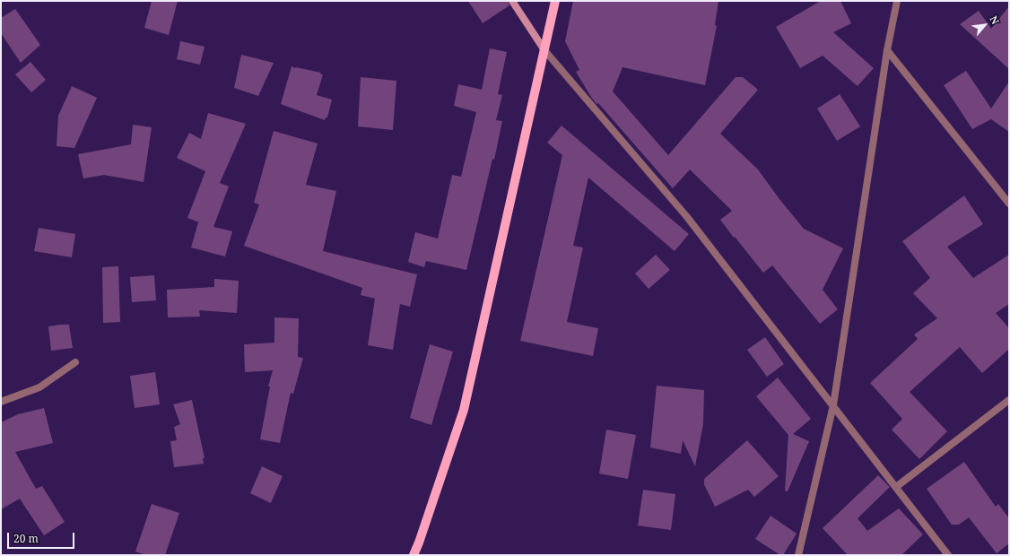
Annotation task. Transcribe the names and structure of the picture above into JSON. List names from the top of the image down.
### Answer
{
  "scale_bar": "20 m",
  "north": "top right"
}
